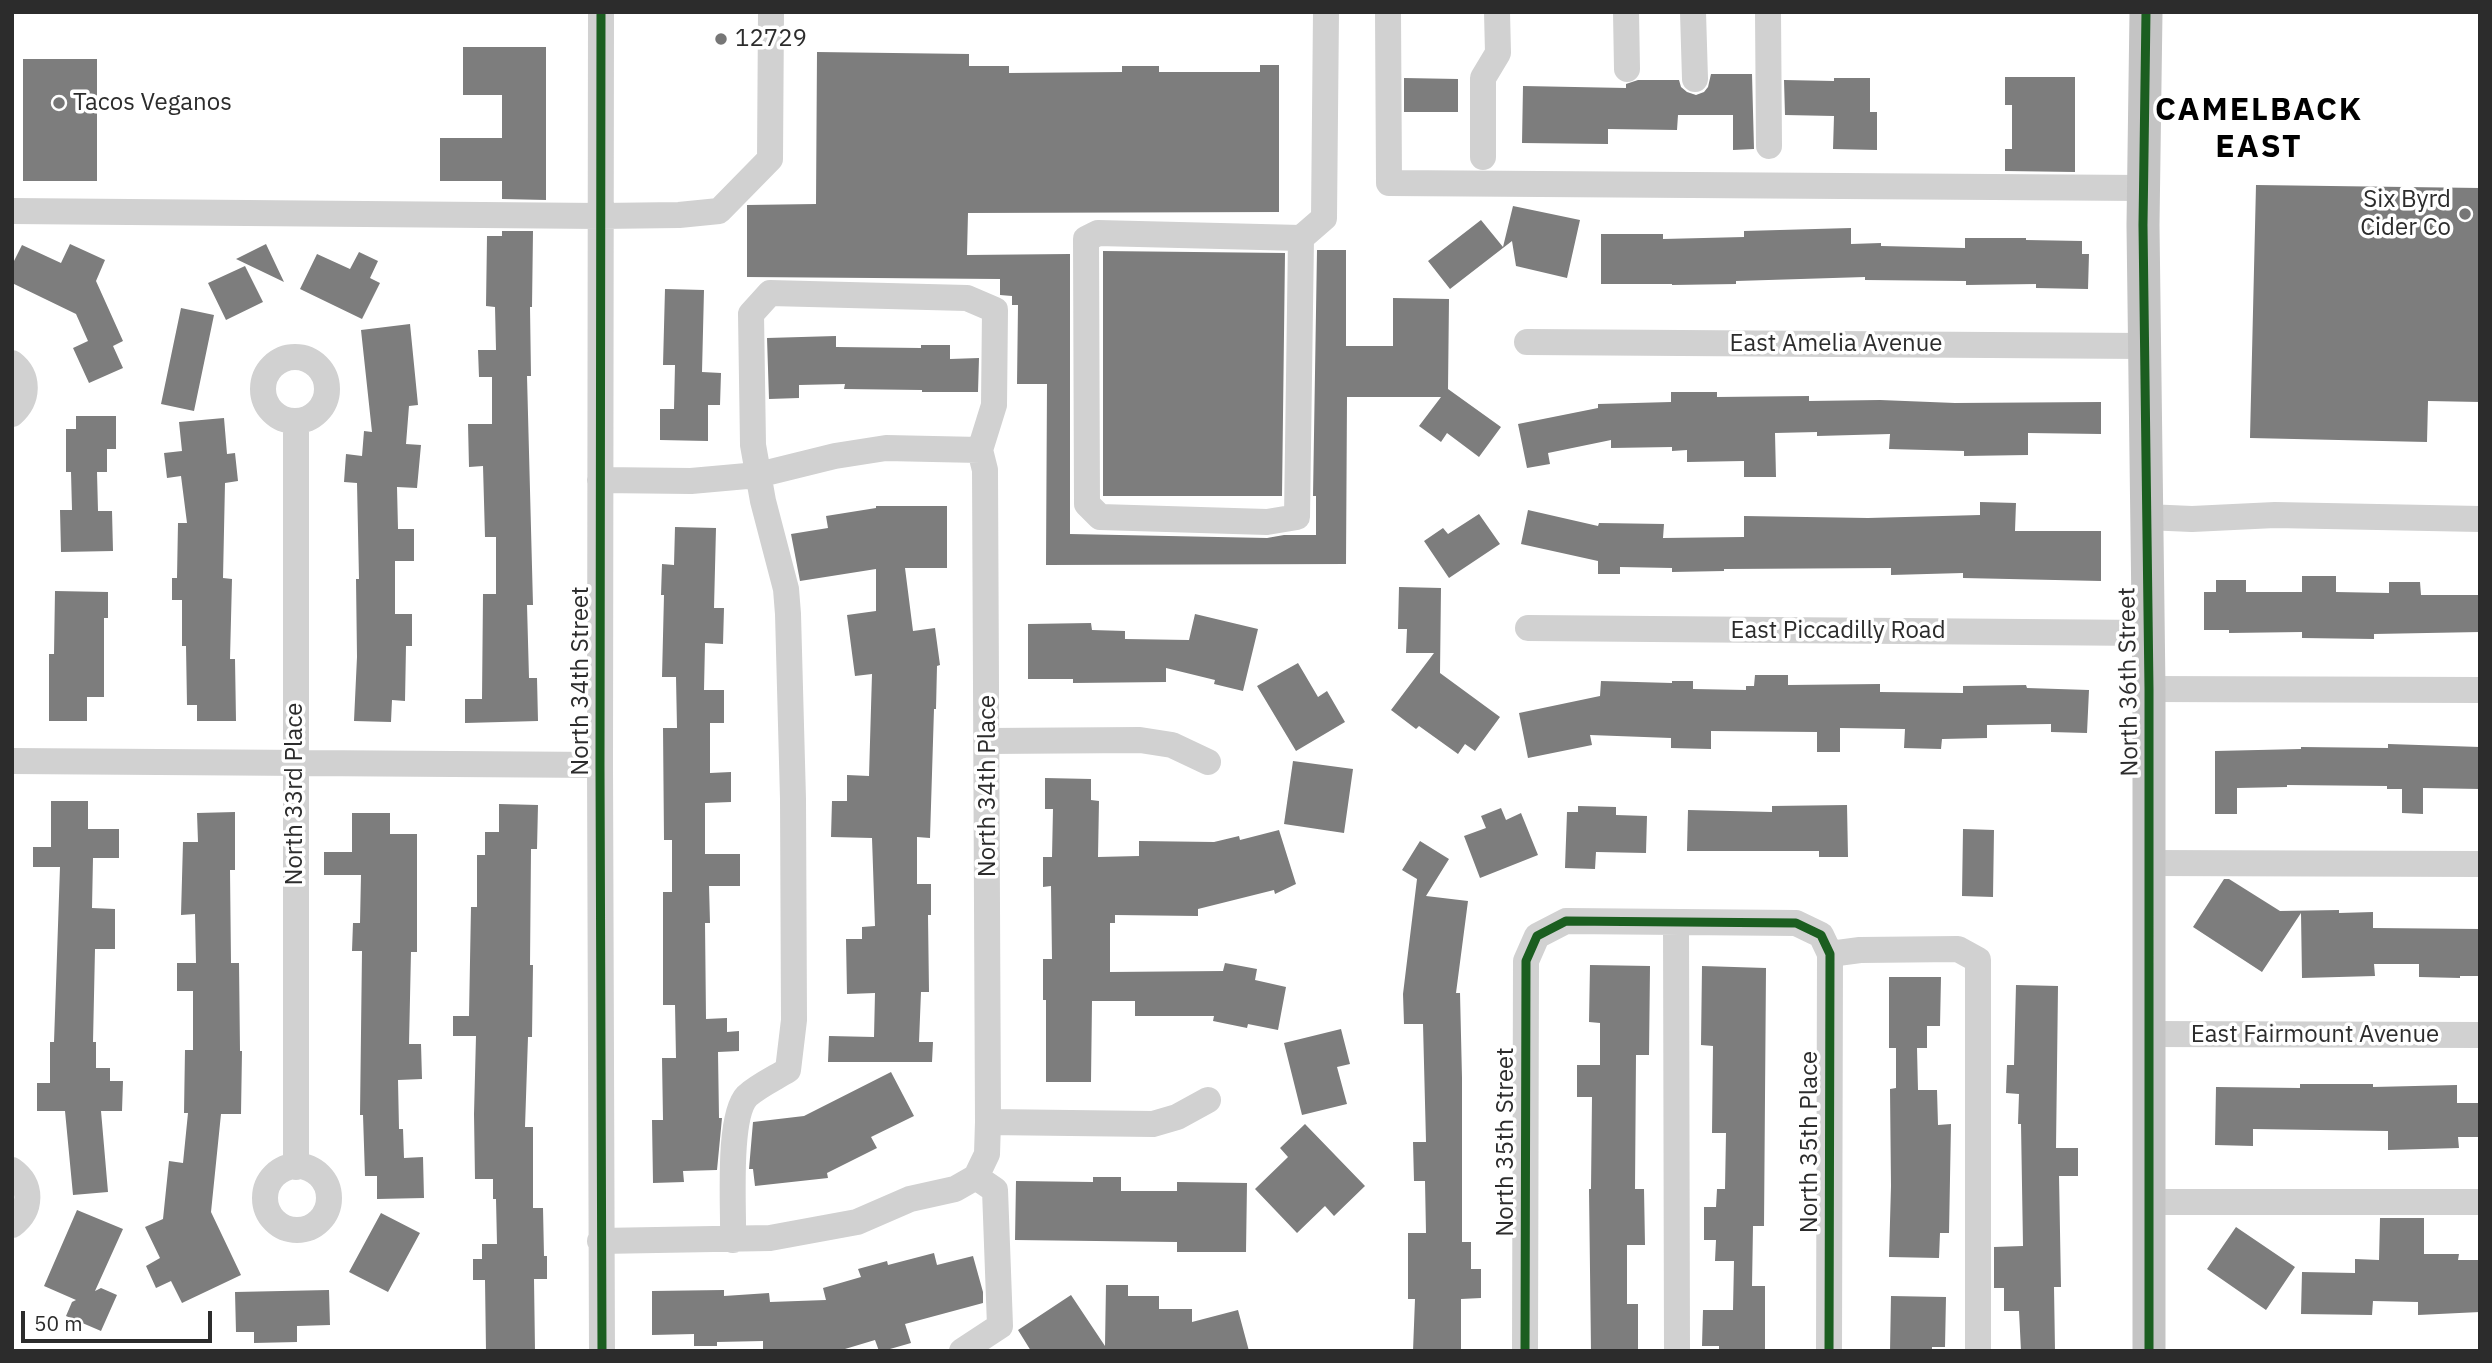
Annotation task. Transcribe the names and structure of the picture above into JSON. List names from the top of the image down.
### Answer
{
  "streets": {
    "main road": ["North 36th Street"],
    "street": [
      "East Amelia Avenue",
      "East Piccadilly Road",
      "North 34th Street",
      "North 34th Place",
      "North 33rd Place",
      "East Fairmount Avenue",
      "North 35th Street",
      "North 35th Place"
    ]
  },
  "crossings": [
    ["East Amelia Avenue", "North 36th Street"],
    ["East Piccadilly Road", "North 36th Street"],
    ["North 36th Street", "East Fairmount Avenue"]
  ],
  "districts": ["CAMELBACK EAST"],
  "places": ["12729", "Tacos Veganos", "Six Byrd Cider Co"],
  "scale_bar": "50 m"
}
